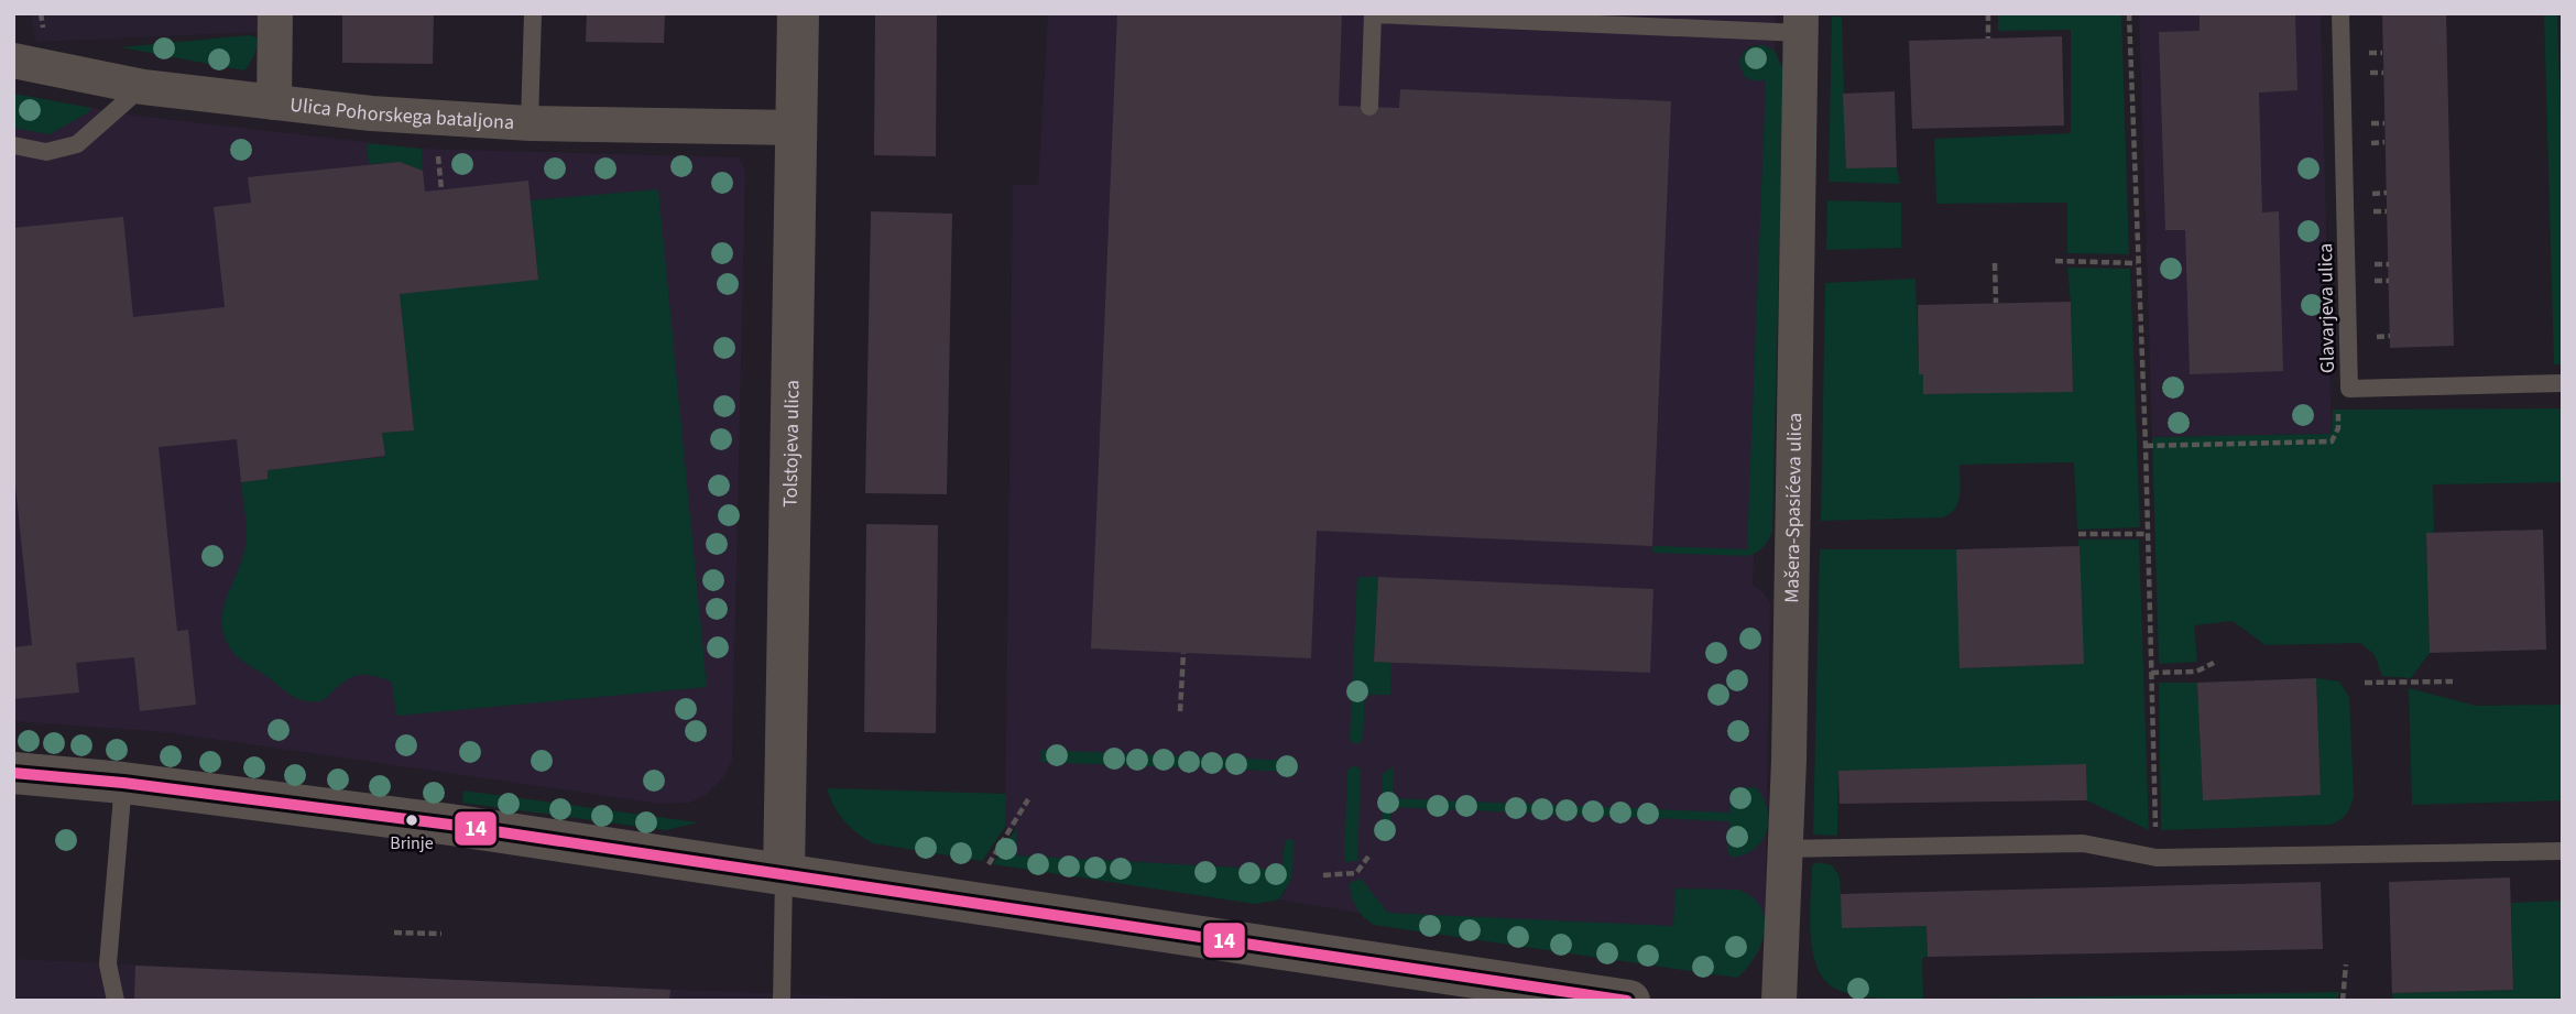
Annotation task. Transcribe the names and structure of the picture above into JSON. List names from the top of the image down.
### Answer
{
  "streets": {
    "street": ["Ulica Pohorskega bataljona", "Tolstojeva ulica", "Mašera-Spasićeva ulica"],
    "lane": ["Glavarjeva ulica"]
  },
  "crossings": [
    ["Ulica Pohorskega bataljona", "Tolstojeva ulica"]
  ],
  "places": ["Brinje"],
  "lines": ["transit line 14"]
}
